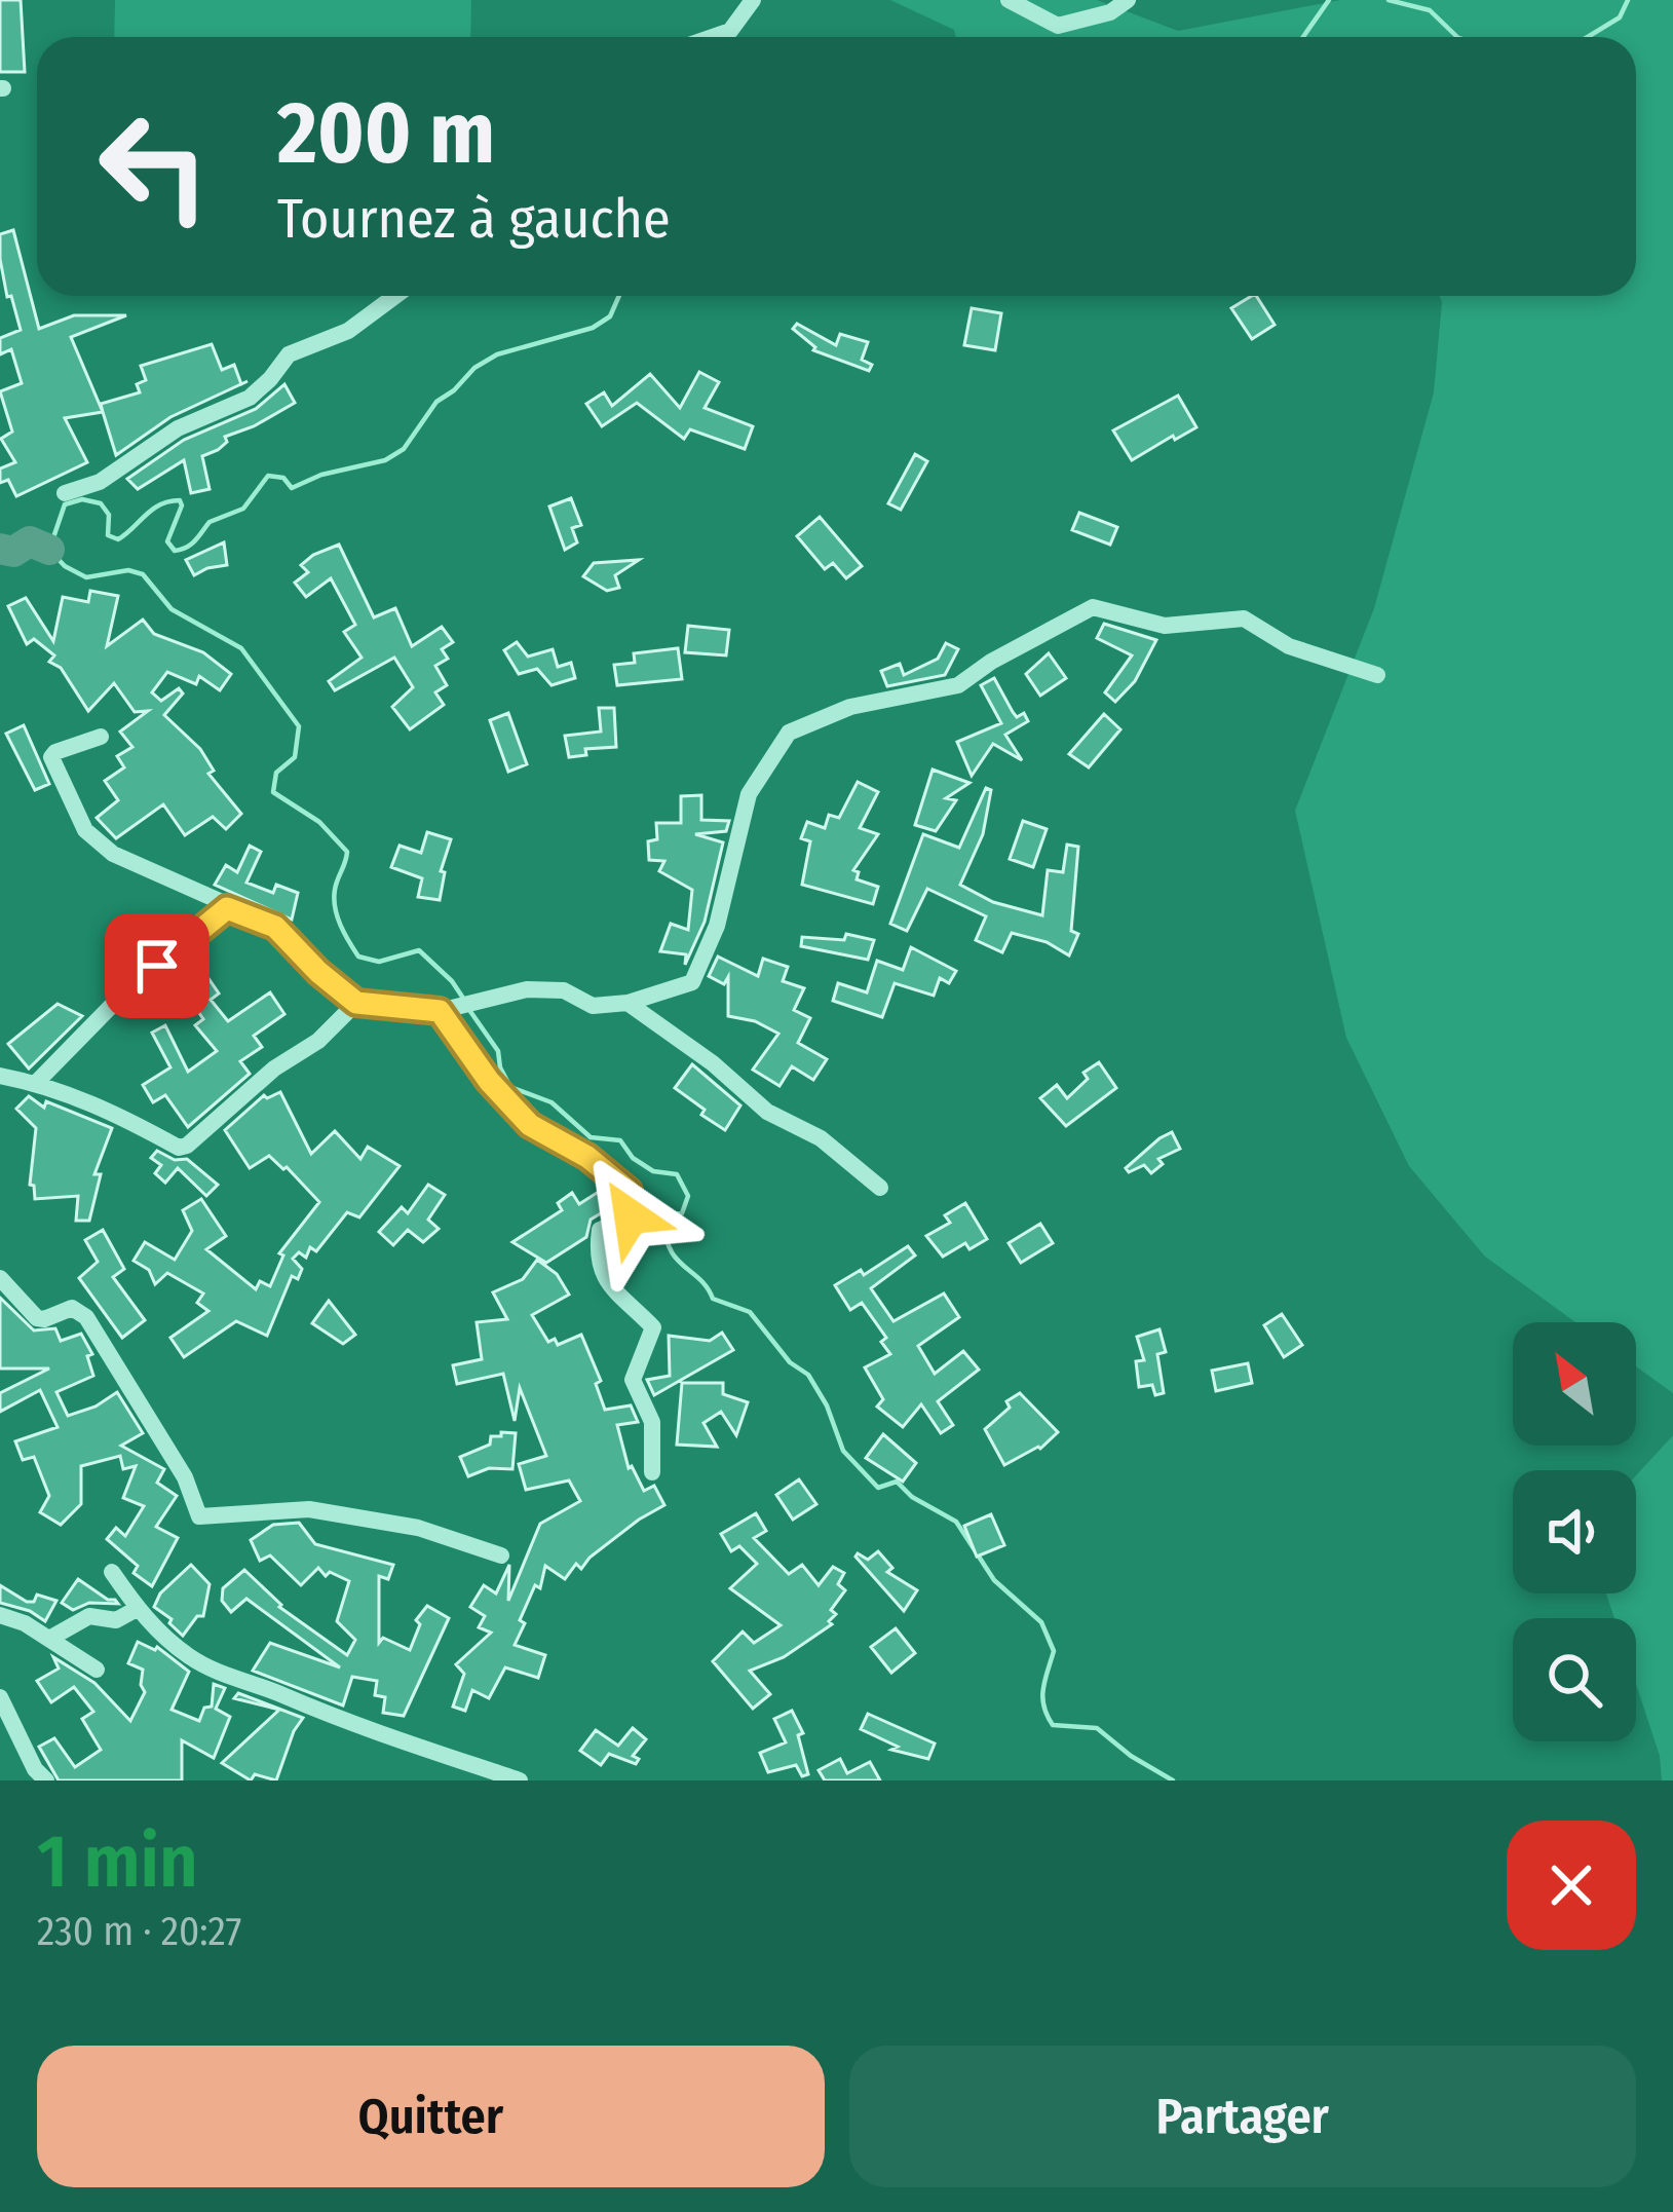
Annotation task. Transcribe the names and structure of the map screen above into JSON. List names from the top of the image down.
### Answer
{
  "north": "top left",
  "page": {
    "turn": ["200 m", "Tournez à gauche"],
    "heading": ["1 min", "230 m · 20:27"],
    "buttons": ["Quitter", "Partager"]
  }
}
